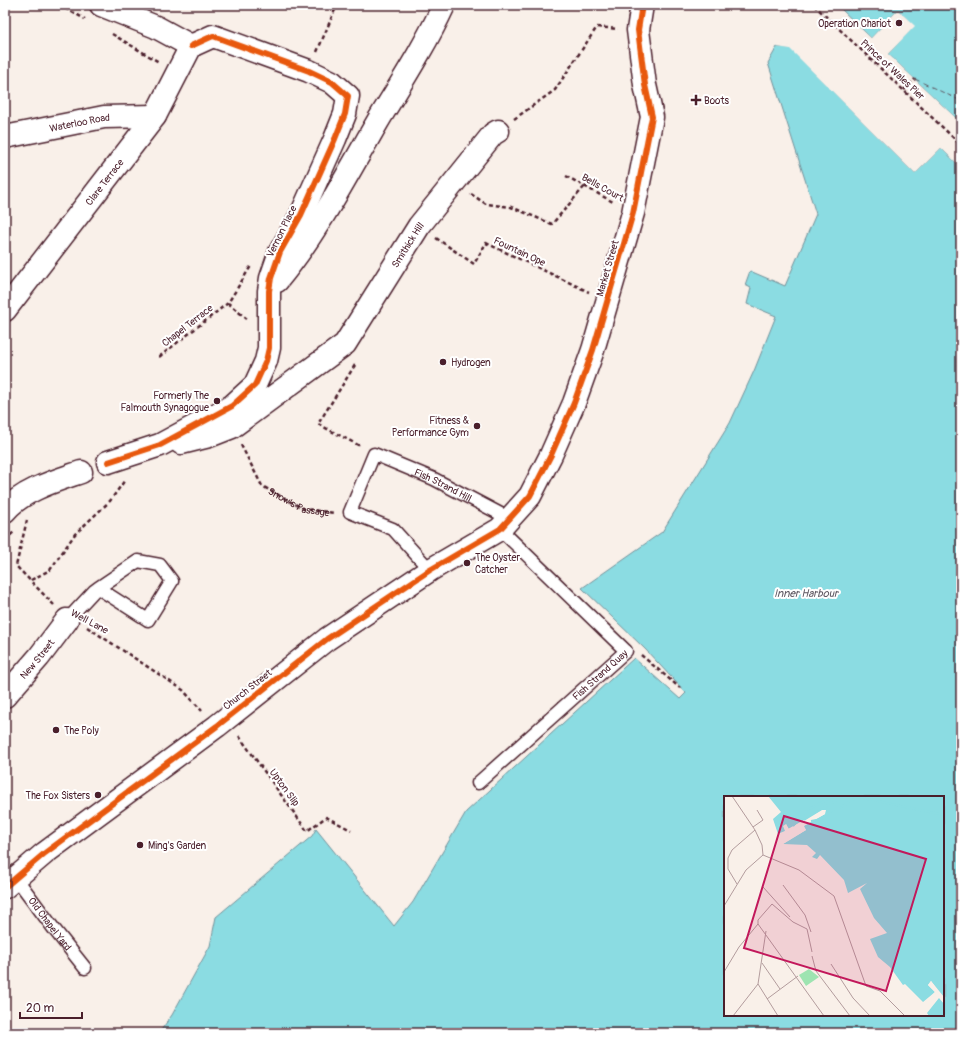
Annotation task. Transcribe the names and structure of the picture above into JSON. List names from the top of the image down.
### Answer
{
  "streets": {
    "street": [
      "Waterloo Road",
      "Clare Terrace",
      "Vernon Place",
      "Smithick Hill",
      "Market Street",
      "New Street",
      "Church Street"
    ],
    "lane": ["Fish Strand Hill", "Fish Strand Quay", "Old Chapel Yard"],
    "path": [
      "Prince of Wales Pier",
      "Bells Court",
      "Fountain Ope",
      "Chapel Terrace",
      "Snow's Passage",
      "Well Lane",
      "Upton Slip"
    ]
  },
  "crossings": [
    ["Waterloo Road", "Clare Terrace"],
    ["Clare Terrace", "Vernon Place"],
    ["Bells Court", "Market Street"],
    ["Vernon Place", "Smithick Hill"],
    ["Smithick Hill", "Fountain Ope"],
    ["Smithick Hill", "Snow's Passage"],
    ["Fountain Ope", "Market Street"],
    ["Market Street", "Fish Strand Hill"],
    ["Market Street", "Fish Strand Quay"],
    ["Market Street", "Church Street"],
    ["Fish Strand Hill", "Fish Strand Quay"],
    ["Fish Strand Hill", "Church Street"],
    ["Well Lane", "New Street"],
    ["Well Lane", "Church Street"],
    ["Fish Strand Quay", "Church Street"],
    ["Church Street", "Old Chapel Yard"]
  ],
  "water": ["Inner Harbour"],
  "places": {
    "other": [
      "Operation Chariot",
      "Hydrogen",
      "Formerly The Falmouth Synagogue",
      "Fitness & Performance Gym",
      "The Oyster Catcher",
      "The Poly",
      "The Fox Sisters",
      "Ming's Garden"
    ],
    "health": ["Boots"]
  },
  "scale_bar": "20 m"
}
